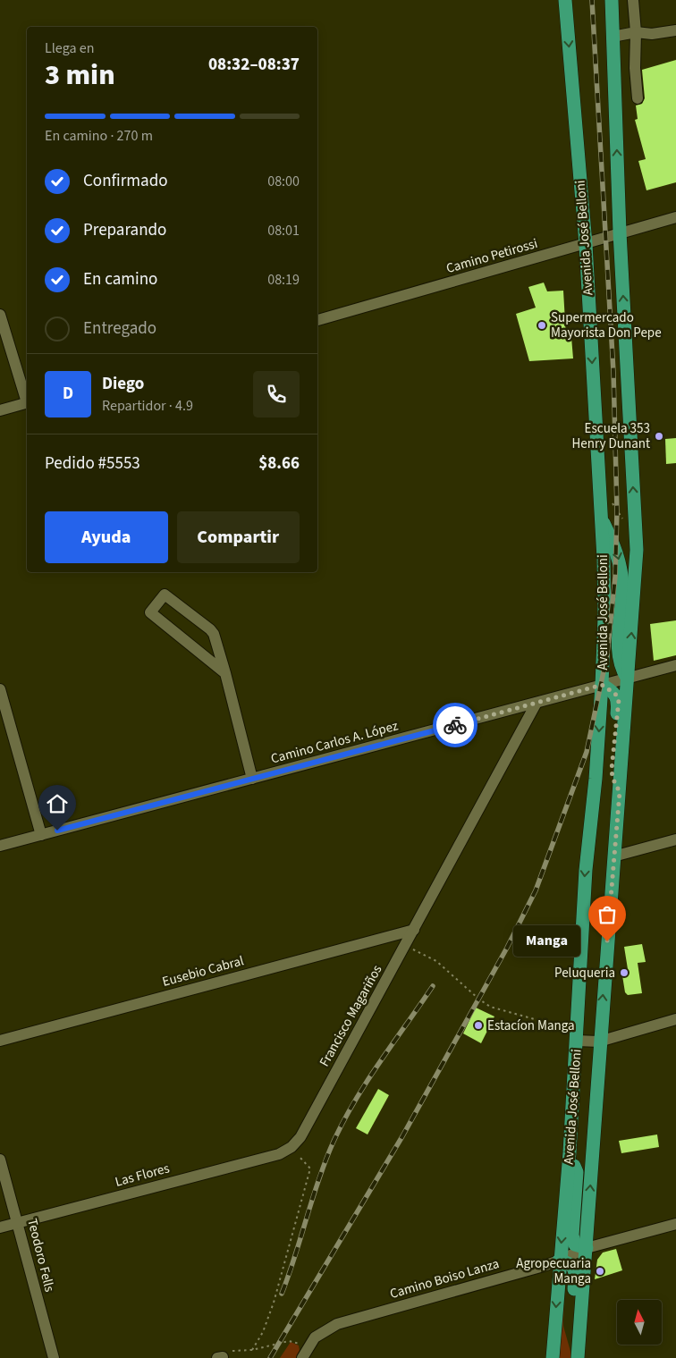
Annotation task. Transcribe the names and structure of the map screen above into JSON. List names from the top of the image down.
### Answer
{
  "streets": {
    "main road": ["Avenida José Belloni"],
    "street": [
      "Camino Petirossi",
      "Camino Carlos A. López",
      "Eusebio Cabral",
      "Francisco Magariños",
      "Las Flores",
      "Teodoro Fells",
      "Camino Boiso Lanza"
    ]
  },
  "crossings": [
    ["Avenida José Belloni", "Camino Petirossi"],
    ["Avenida José Belloni", "Camino Carlos A. López"],
    ["Avenida José Belloni", "Camino Boiso Lanza"],
    ["Camino Carlos A. López", "Francisco Magariños"],
    ["Eusebio Cabral", "Francisco Magariños"],
    ["Francisco Magariños", "Las Flores"],
    ["Las Flores", "Teodoro Fells"]
  ],
  "places": [
    "Supermercado Mayorista Don Pepe",
    "Escuela 353 Henry Dunant",
    "Manga",
    "Peluqueria",
    "Estacíon Manga",
    "Agropecuaria Manga"
  ],
  "north": "top",
  "page": {
    "heading": ["3 min", "Llega en", "08:32–08:37"],
    "panel": [
      "Diego",
      "Repartidor · 4.9",
      "Pedido #5553",
      "$8.66"
    ],
    "bar": "En camino · 270 m",
    "list": [
      ["Confirmado", "08:00"],
      ["Preparando", "08:01"],
      ["En camino", "08:19"],
      "Entregado"
    ],
    "round": "D",
    "buttons": ["Ayuda", "Compartir"],
    "bubble": "Manga"
  }
}
